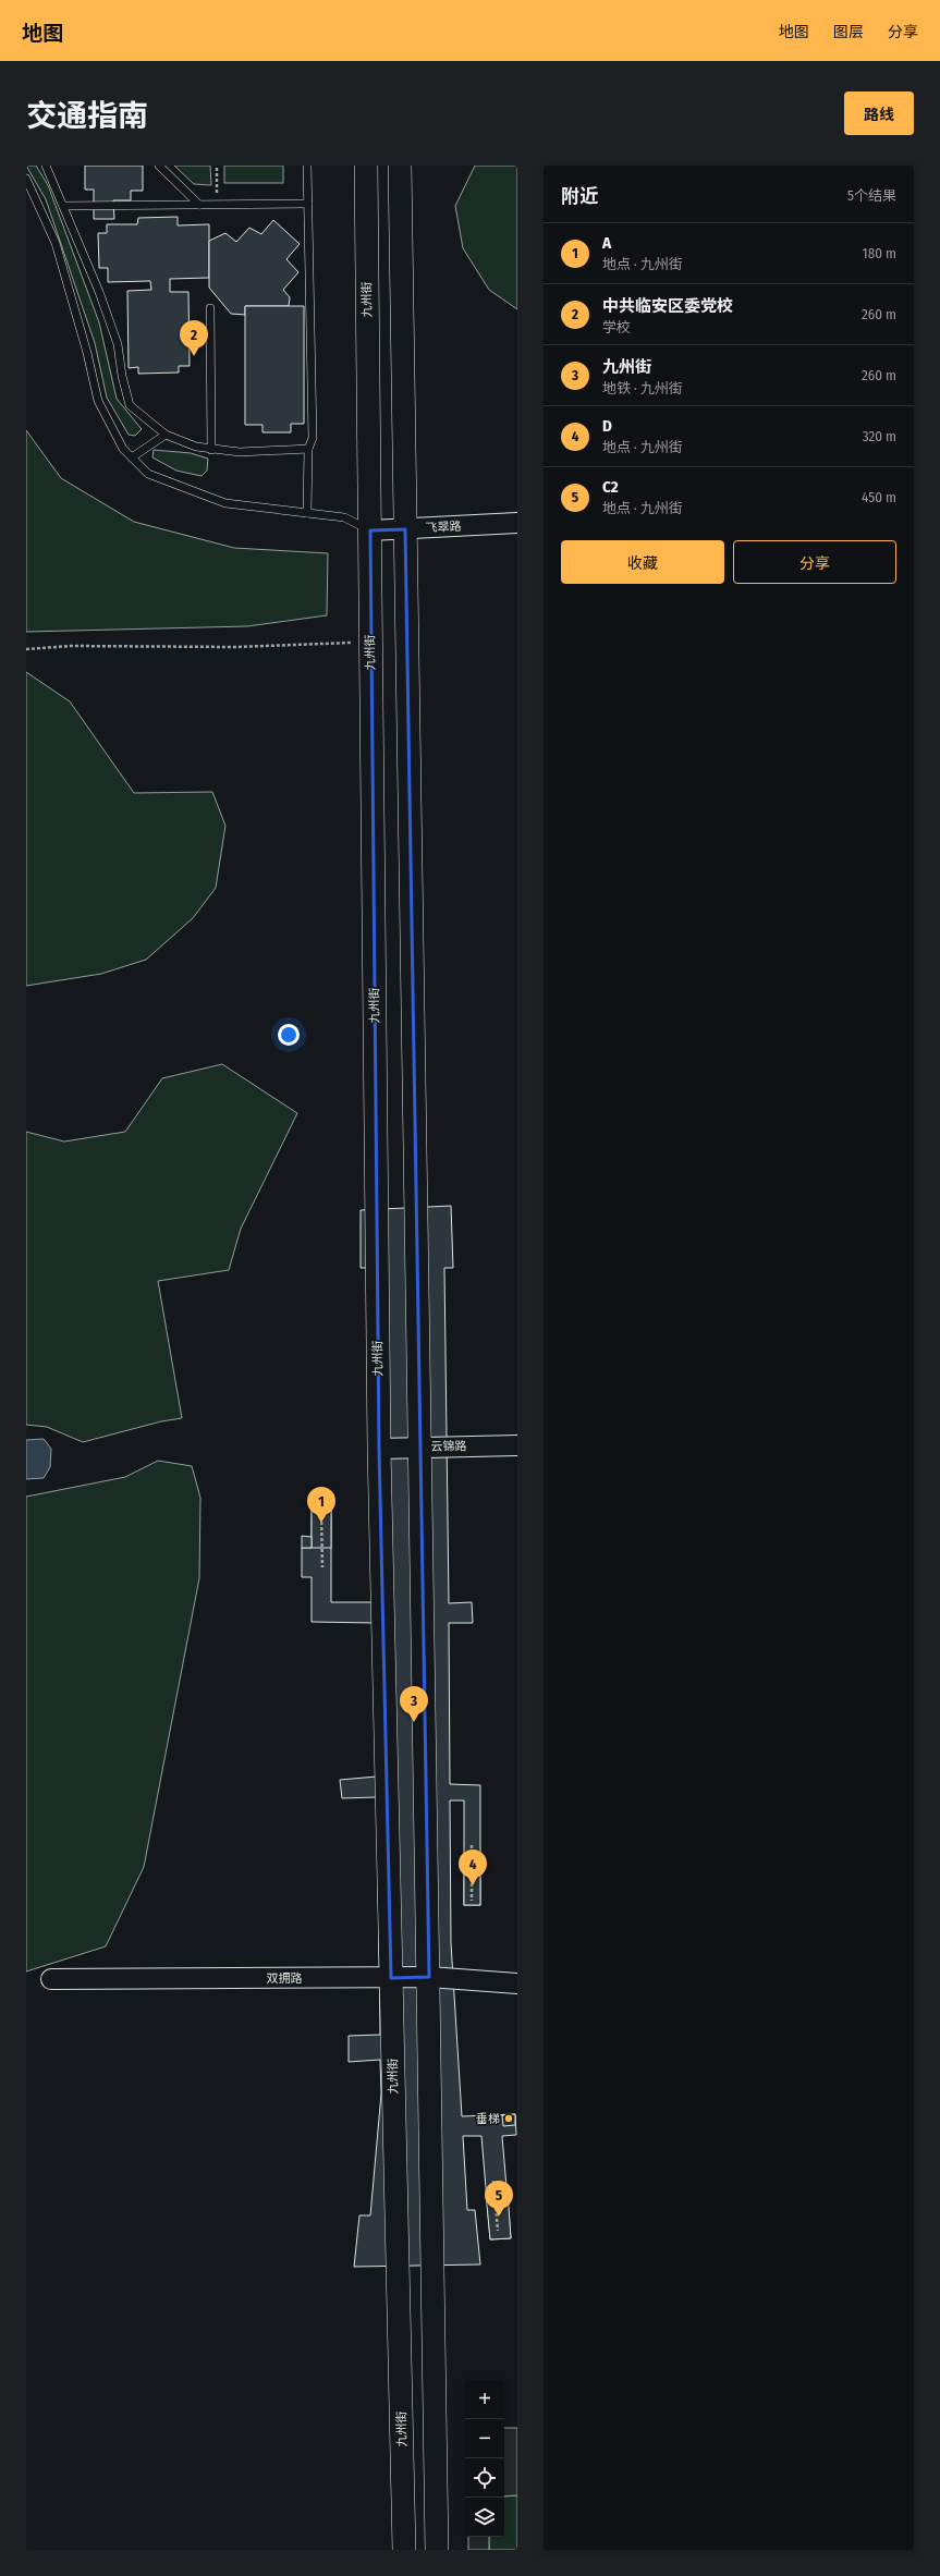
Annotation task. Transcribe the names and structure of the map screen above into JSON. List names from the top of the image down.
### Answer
{
  "streets": {
    "main road": ["九州街"],
    "street": ["飞翠路", "云锦路", "双拥路"]
  },
  "crossings": [
    ["九州街", "飞翠路"],
    ["九州街", "云锦路"],
    ["九州街", "双拥路"]
  ],
  "places": ["垂梯"],
  "page": {
    "header": "地图",
    "nav": ["地图", "图层", "分享"],
    "title": "交通指南",
    "buttons": [
      "路线",
      ["收藏", "分享"]
    ],
    "heading": ["附近", "5个结果"],
    "list": [
      {
        "mark": "1",
        "name": "A",
        "note": "地点 · 九州街",
        "value": "180 m"
      },
      {
        "mark": "2",
        "name": "中共临安区委党校",
        "note": "学校",
        "value": "260 m"
      },
      {
        "mark": "3",
        "name": "九州街",
        "note": "地铁 · 九州街",
        "value": "260 m"
      },
      {
        "mark": "4",
        "name": "D",
        "note": "地点 · 九州街",
        "value": "320 m"
      },
      {
        "mark": "5",
        "name": "C2",
        "note": "地点 · 九州街",
        "value": "450 m"
      }
    ],
    "pins": [
      "2",
      "1",
      "3",
      "4",
      "5"
    ],
    "map_buttons": ["+", "−"]
  }
}
